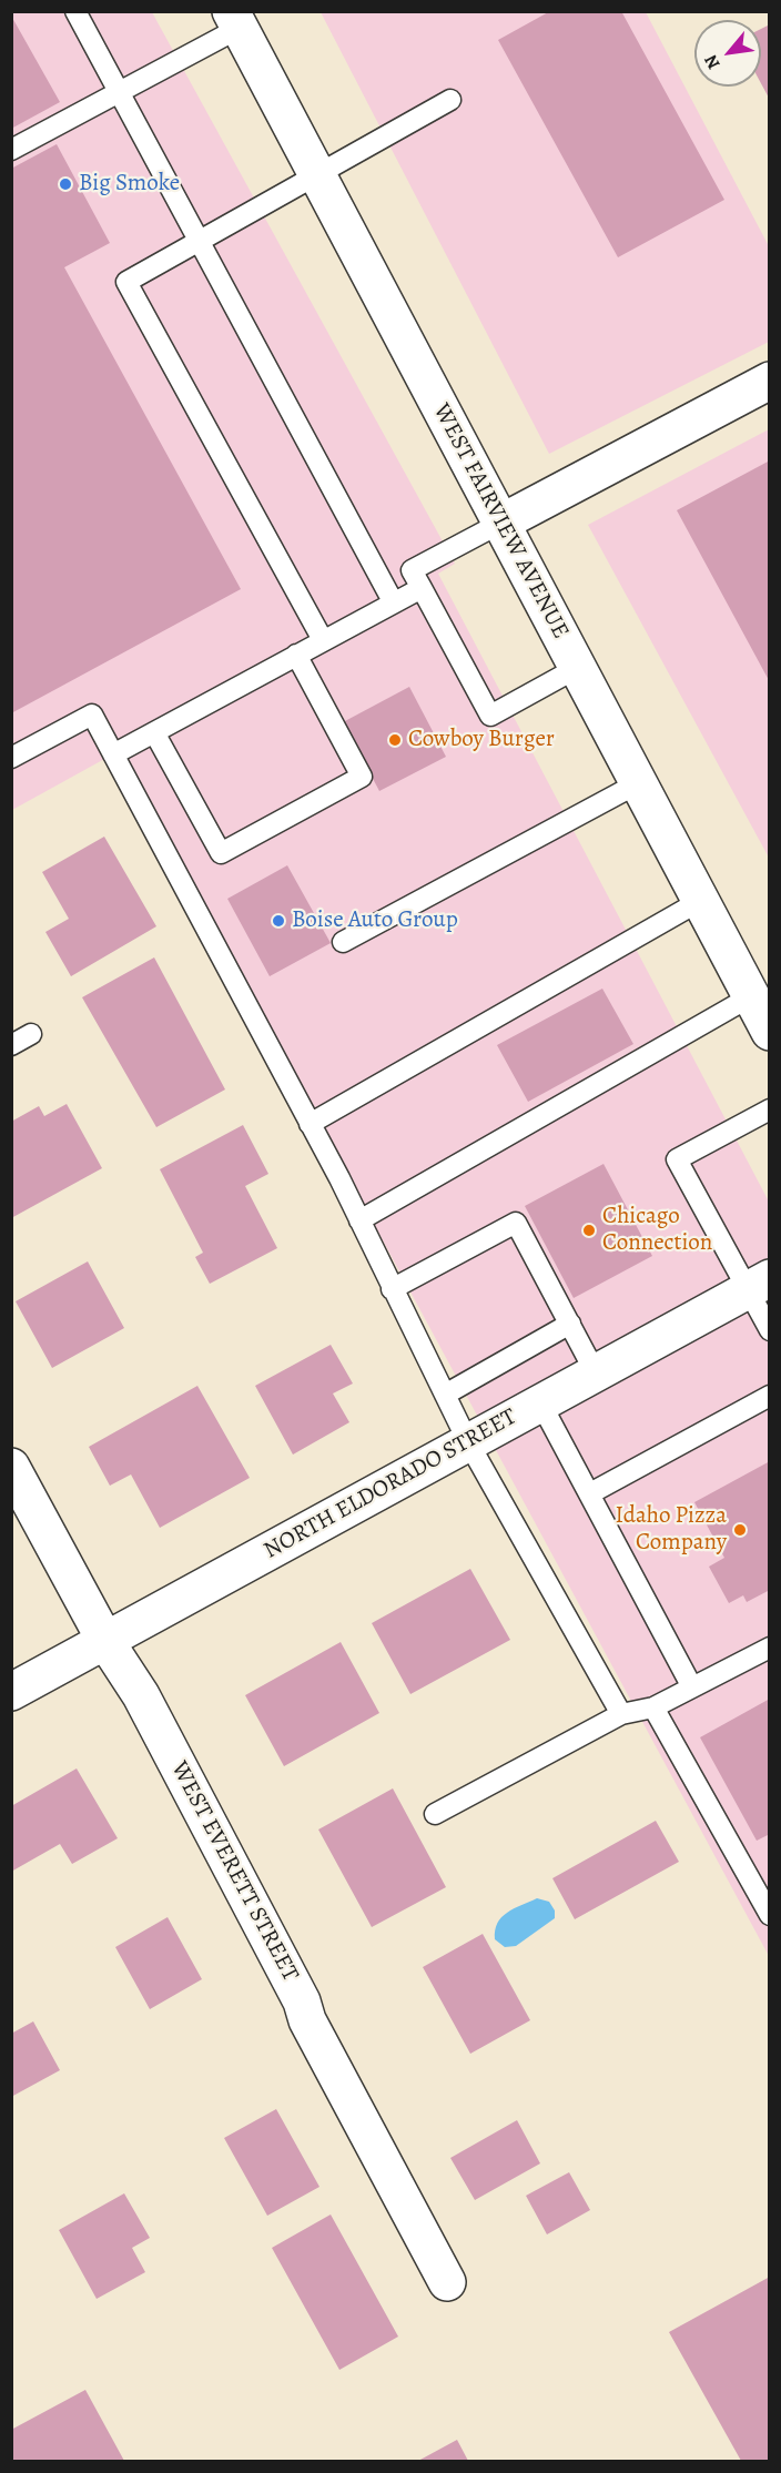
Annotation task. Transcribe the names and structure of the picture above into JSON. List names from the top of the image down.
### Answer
{
  "streets": {
    "street": ["WEST FAIRVIEW AVENUE", "NORTH ELDORADO STREET", "WEST EVERETT STREET"]
  },
  "crossings": [
    ["NORTH ELDORADO STREET", "WEST EVERETT STREET"]
  ],
  "places": [
    "Big Smoke",
    "Cowboy Burger",
    "Boise Auto Group",
    "Chicago Connection",
    "Idaho Pizza Company"
  ],
  "north": "bottom left"
}
